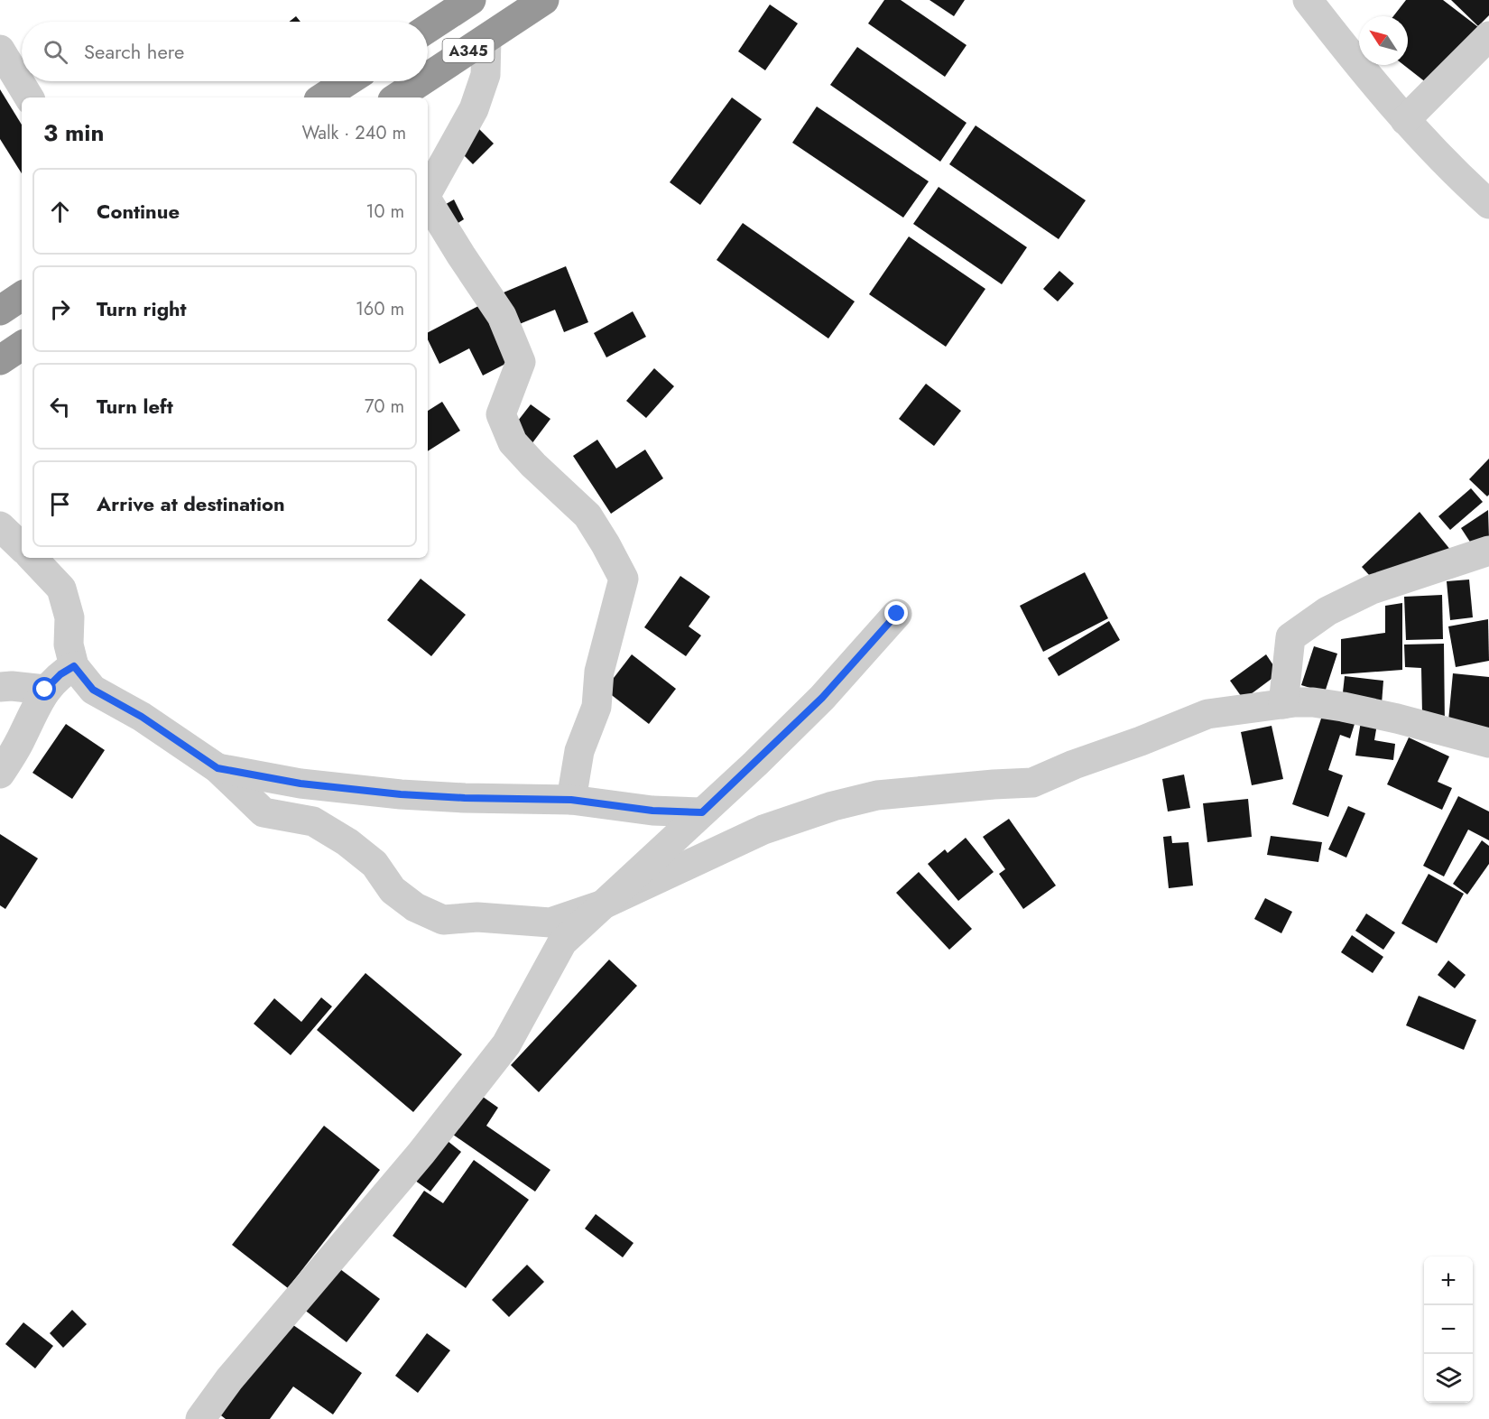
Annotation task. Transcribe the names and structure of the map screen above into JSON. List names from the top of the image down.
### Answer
{
  "streets": {
    "highway": ["A345"]
  },
  "north": "top left",
  "page": {
    "search": "Search here",
    "heading": ["3 min", "Walk · 240 m"],
    "list": [
      ["Continue", "10 m"],
      ["Turn right", "160 m"],
      ["Turn left", "70 m"],
      "Arrive at destination"
    ],
    "map_buttons": ["+", "−"]
  }
}
